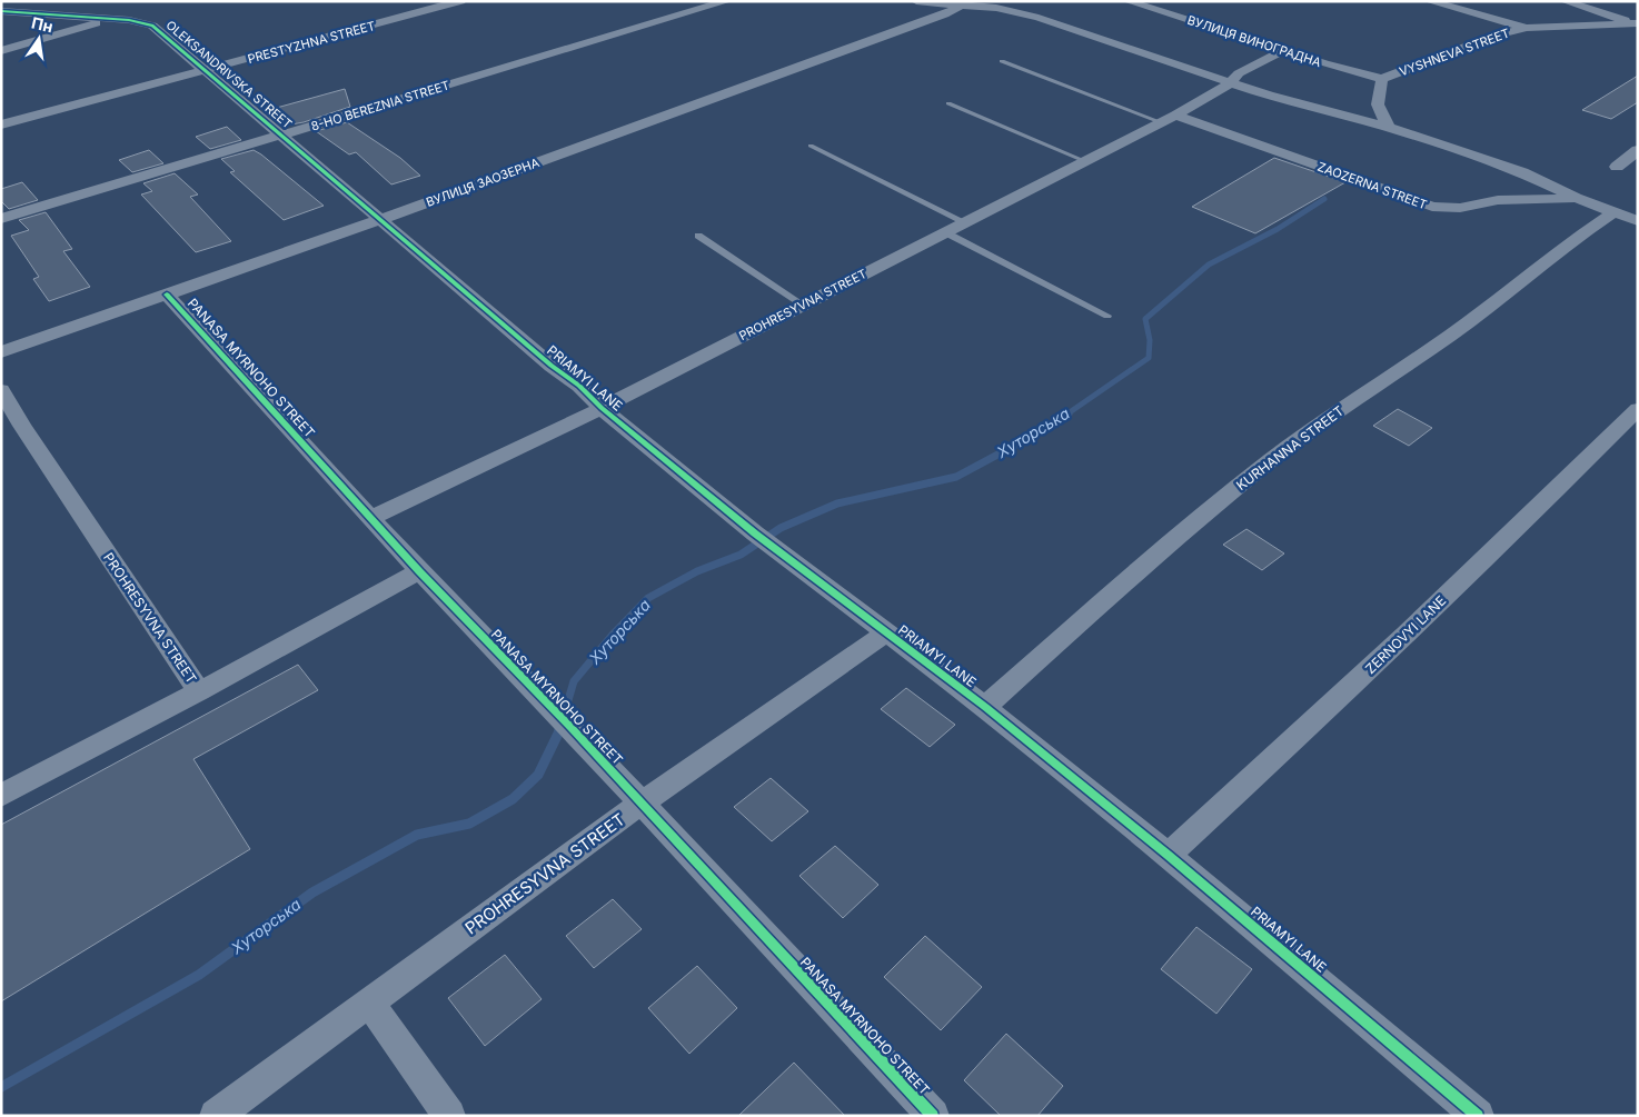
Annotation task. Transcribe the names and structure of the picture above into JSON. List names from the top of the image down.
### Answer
{
  "streets": {
    "street": [
      "ВУЛИЦЯ ВИНОГРАДНА",
      "PRESTYZHNA STREET",
      "VYSHNEVA STREET",
      "OLEKSANDRIVSKA STREET",
      "8-HO BEREZNIA STREET",
      "ВУЛИЦЯ ЗАОЗЕРНА",
      "ZAOZERNA STREET",
      "PROHRESYVNA STREET",
      "PANASA MYRNOHO STREET",
      "PRIAMYI LANE",
      "KURHANNA STREET",
      "ZERNOVYI LANE"
    ]
  },
  "crossings": [
    ["ВУЛИЦЯ ВИНОГРАДНА", "VYSHNEVA STREET"],
    ["ВУЛИЦЯ ВИНОГРАДНА", "PROHRESYVNA STREET"],
    ["PRESTYZHNA STREET", "OLEKSANDRIVSKA STREET"],
    ["OLEKSANDRIVSKA STREET", "8-HO BEREZNIA STREET"],
    ["OLEKSANDRIVSKA STREET", "ВУЛИЦЯ ЗАОЗЕРНА"],
    ["OLEKSANDRIVSKA STREET", "PRIAMYI LANE"],
    ["ВУЛИЦЯ ЗАОЗЕРНА", "PANASA MYRNOHO STREET"],
    ["ВУЛИЦЯ ЗАОЗЕРНА", "PRIAMYI LANE"],
    ["ZAOZERNA STREET", "PROHRESYVNA STREET"],
    ["ZAOZERNA STREET", "KURHANNA STREET"],
    ["PROHRESYVNA STREET", "PANASA MYRNOHO STREET"],
    ["PROHRESYVNA STREET", "PRIAMYI LANE"],
    ["PRIAMYI LANE", "KURHANNA STREET"],
    ["PRIAMYI LANE", "ZERNOVYI LANE"]
  ],
  "water": ["Хуторська"],
  "north": "top"
}
